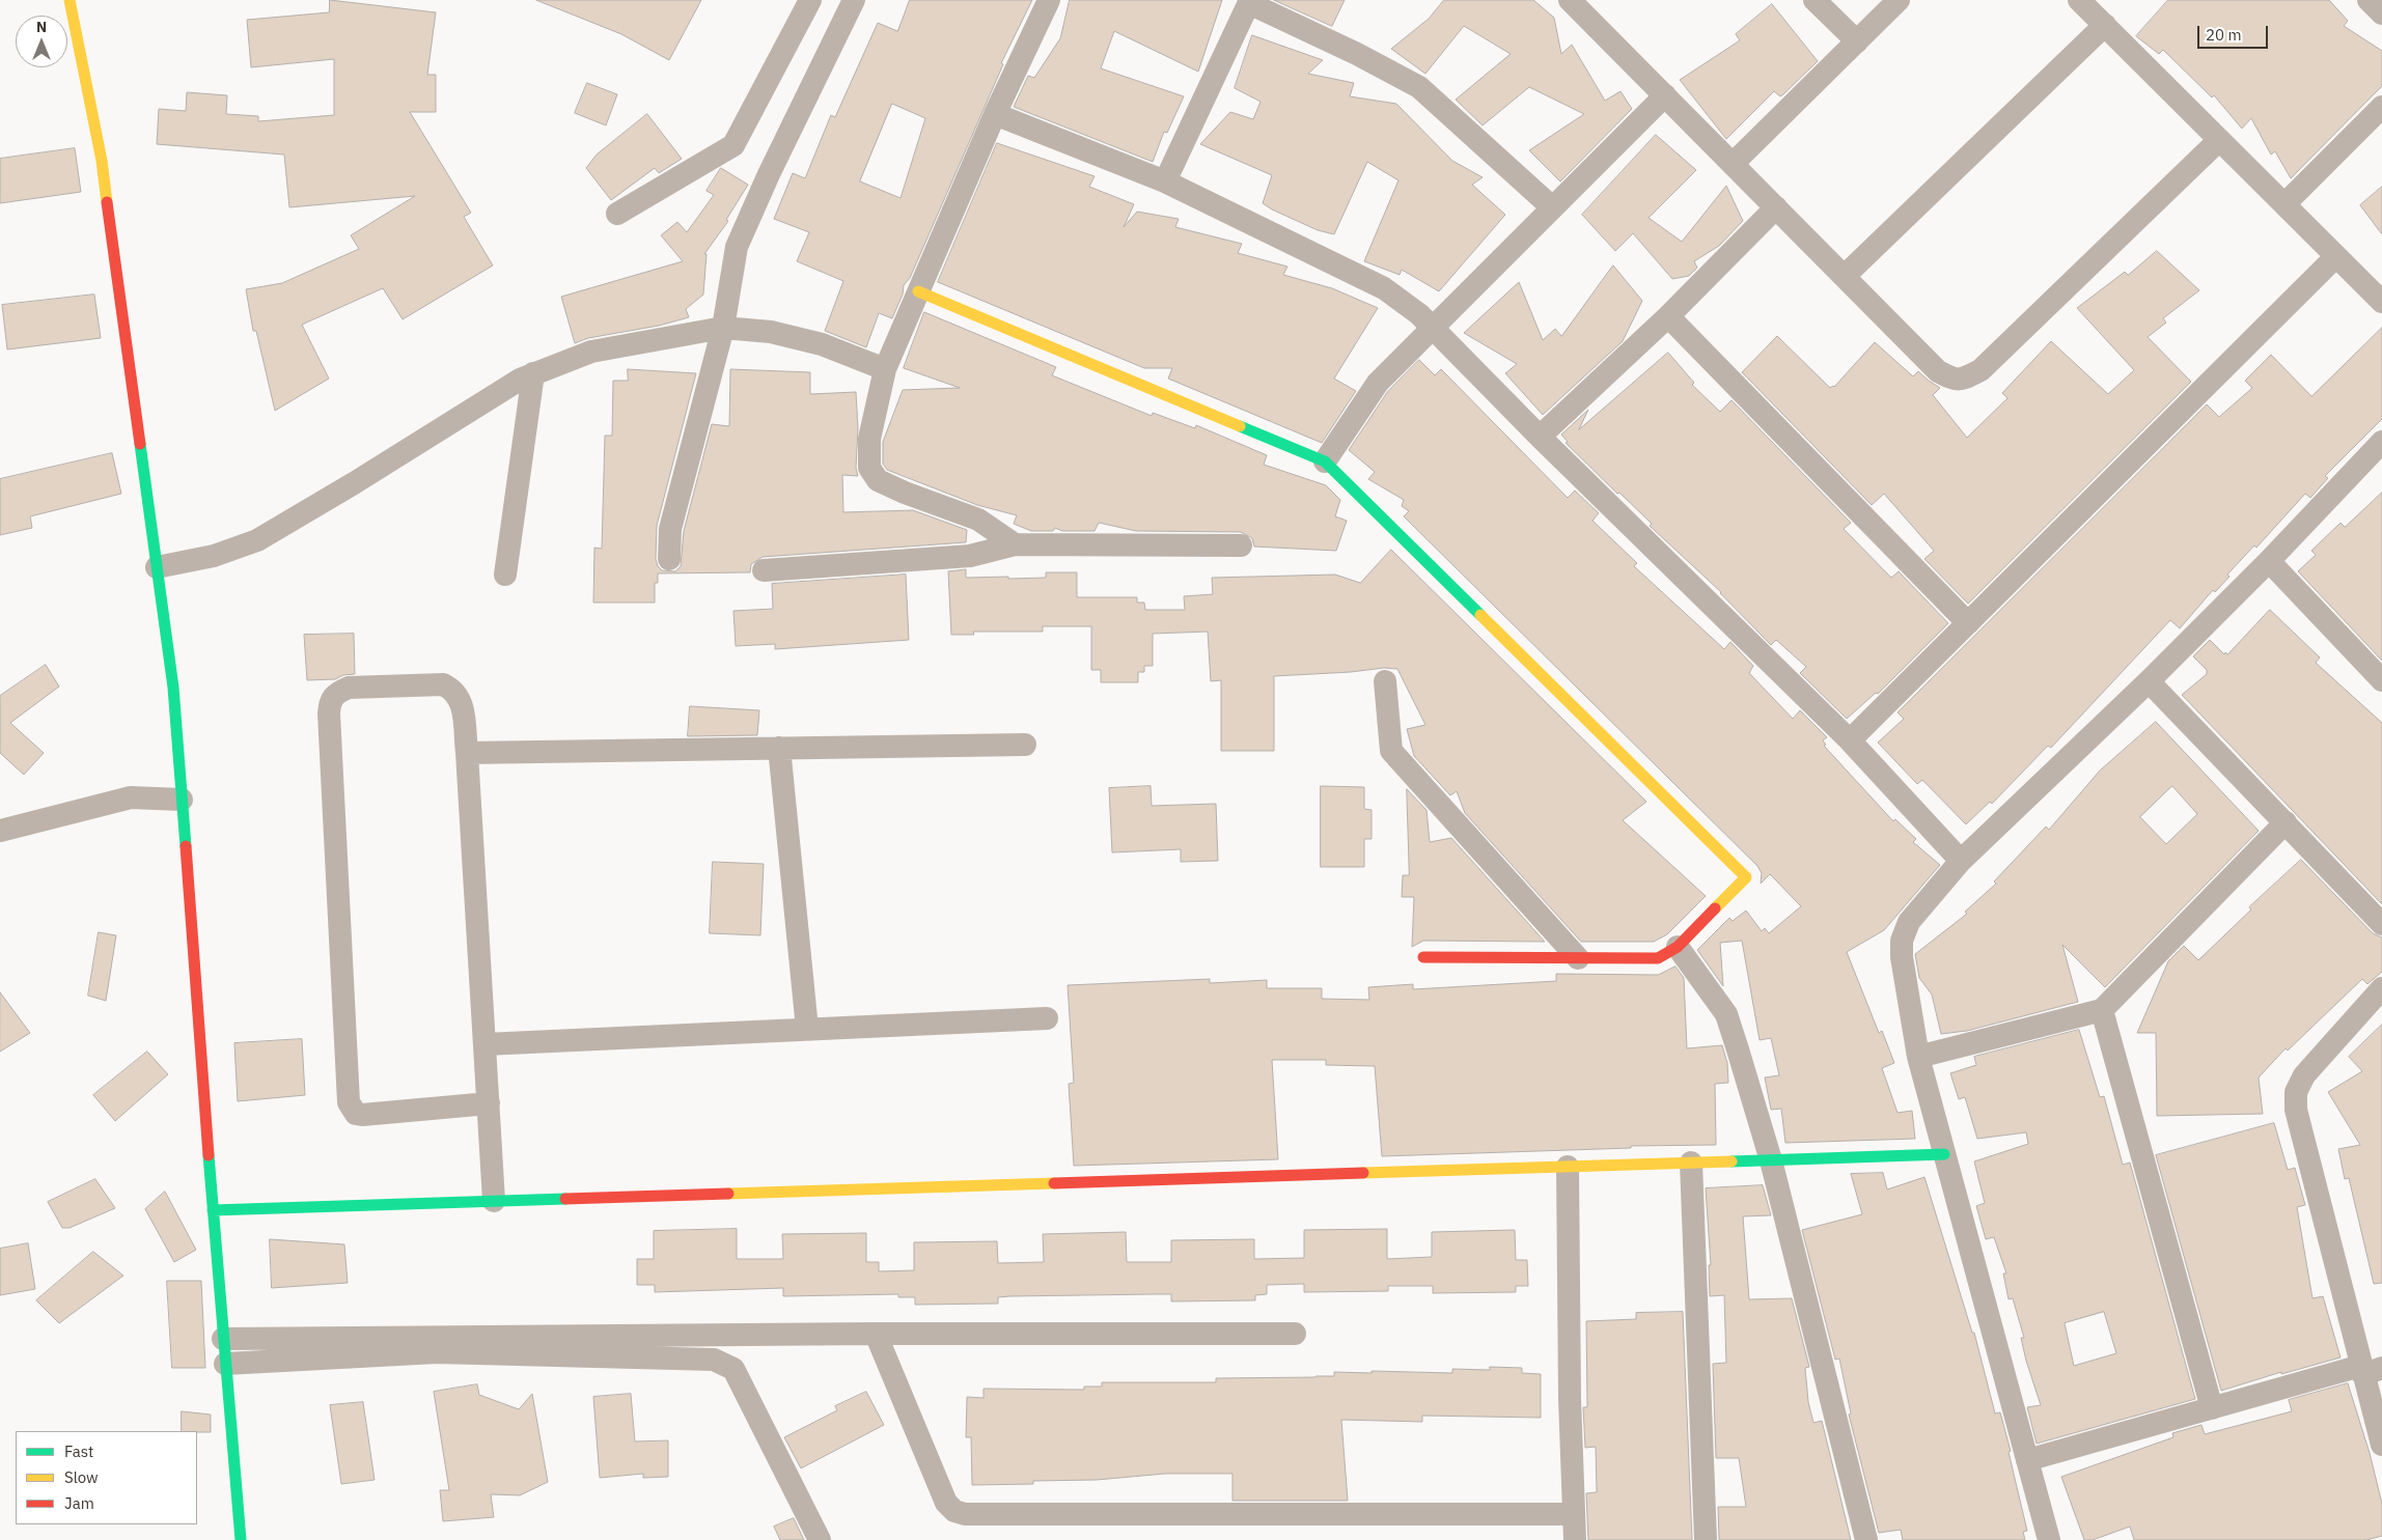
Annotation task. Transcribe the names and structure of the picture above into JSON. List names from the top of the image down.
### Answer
{
  "legend": ["Fast", "Slow", "Jam"],
  "scale_bar": "20 m",
  "north": "top"
}
